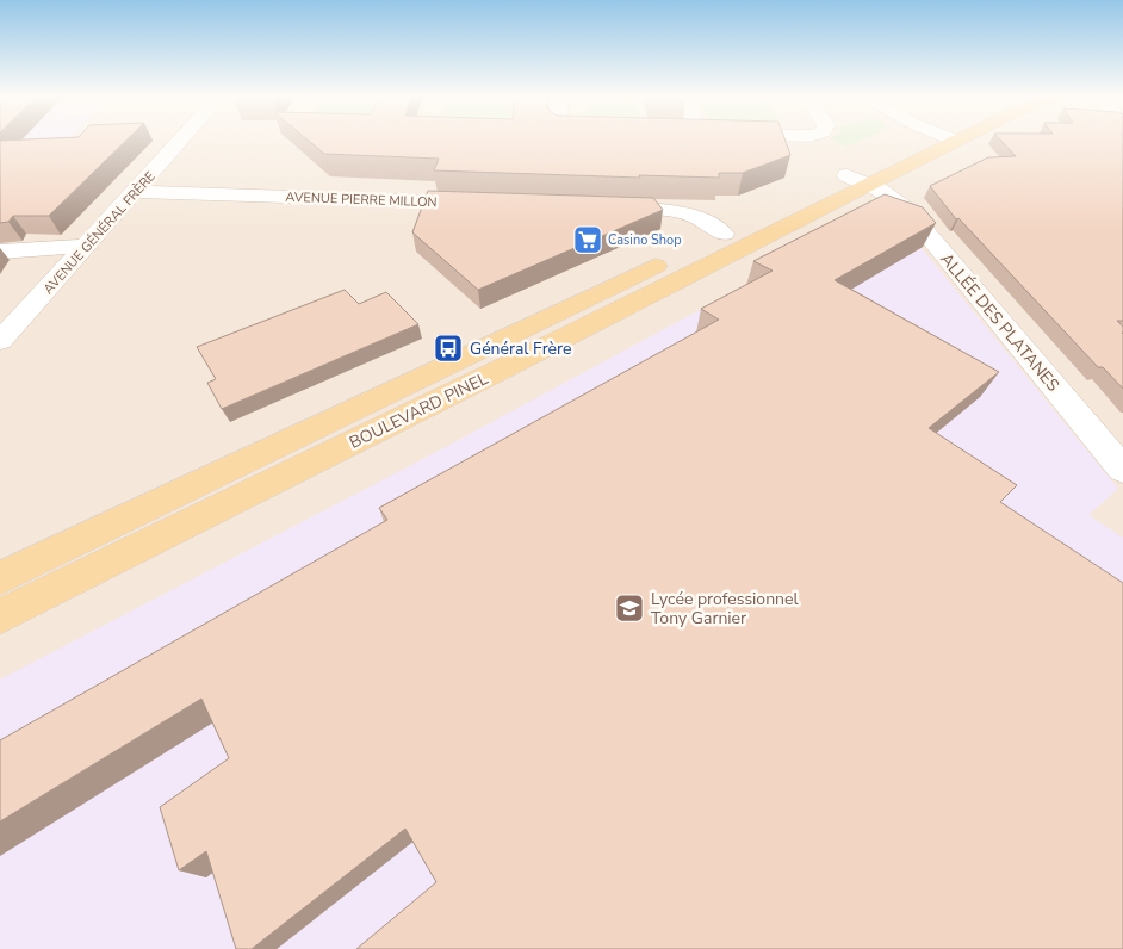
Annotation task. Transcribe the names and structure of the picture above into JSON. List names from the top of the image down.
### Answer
{
  "streets": {
    "main road": ["BOULEVARD PINEL"],
    "street": ["AVENUE PIERRE MILLON", "AVENUE GÉNÉRAL FRÈRE", "ALLÉE DES PLATANES"]
  },
  "crossings": [
    ["AVENUE PIERRE MILLON", "AVENUE GÉNÉRAL FRÈRE"],
    ["ALLÉE DES PLATANES", "BOULEVARD PINEL"]
  ],
  "places": {
    "supermarket": ["Casino Shop"],
    "bus stop": ["Général Frère"],
    "school or university": ["Lycée professionnel Tony Garnier"]
  }
}
